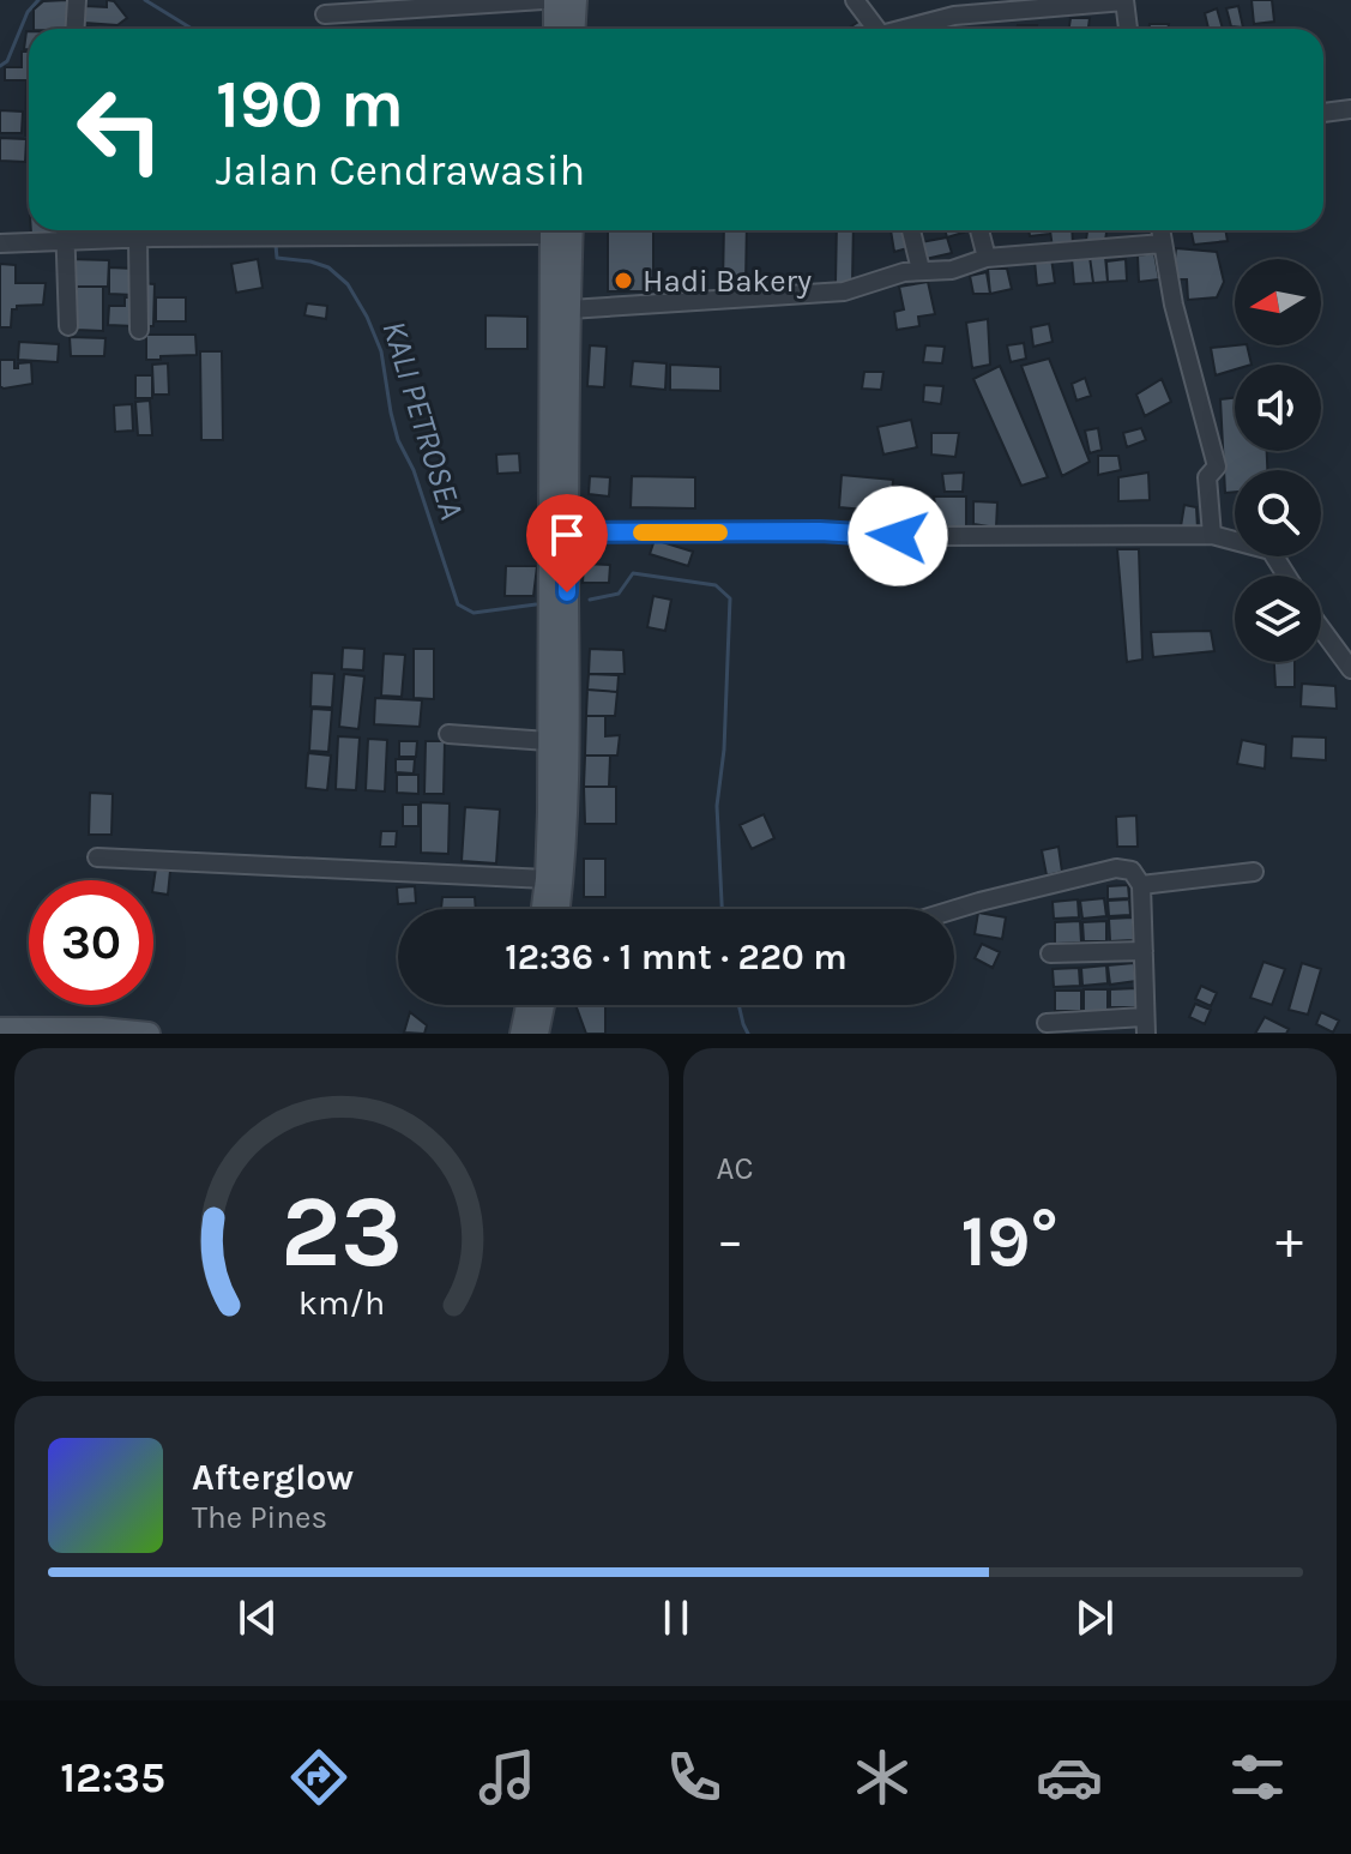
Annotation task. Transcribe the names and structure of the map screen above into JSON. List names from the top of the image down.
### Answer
{
  "water": ["KALI PETROSEA"],
  "places": ["Hadi Bakery"],
  "north": "left",
  "page": {
    "turn": ["190 m", "Jalan Cendrawasih"],
    "limit": "30",
    "trip": "12:36 · 1 mnt · 220 m",
    "tile": "AC",
    "heat": ["−", "19°", "+"],
    "song": ["Afterglow", "The Pines"],
    "tabs": "12:35",
    "gauge": ["23", "km/h"]
  }
}
